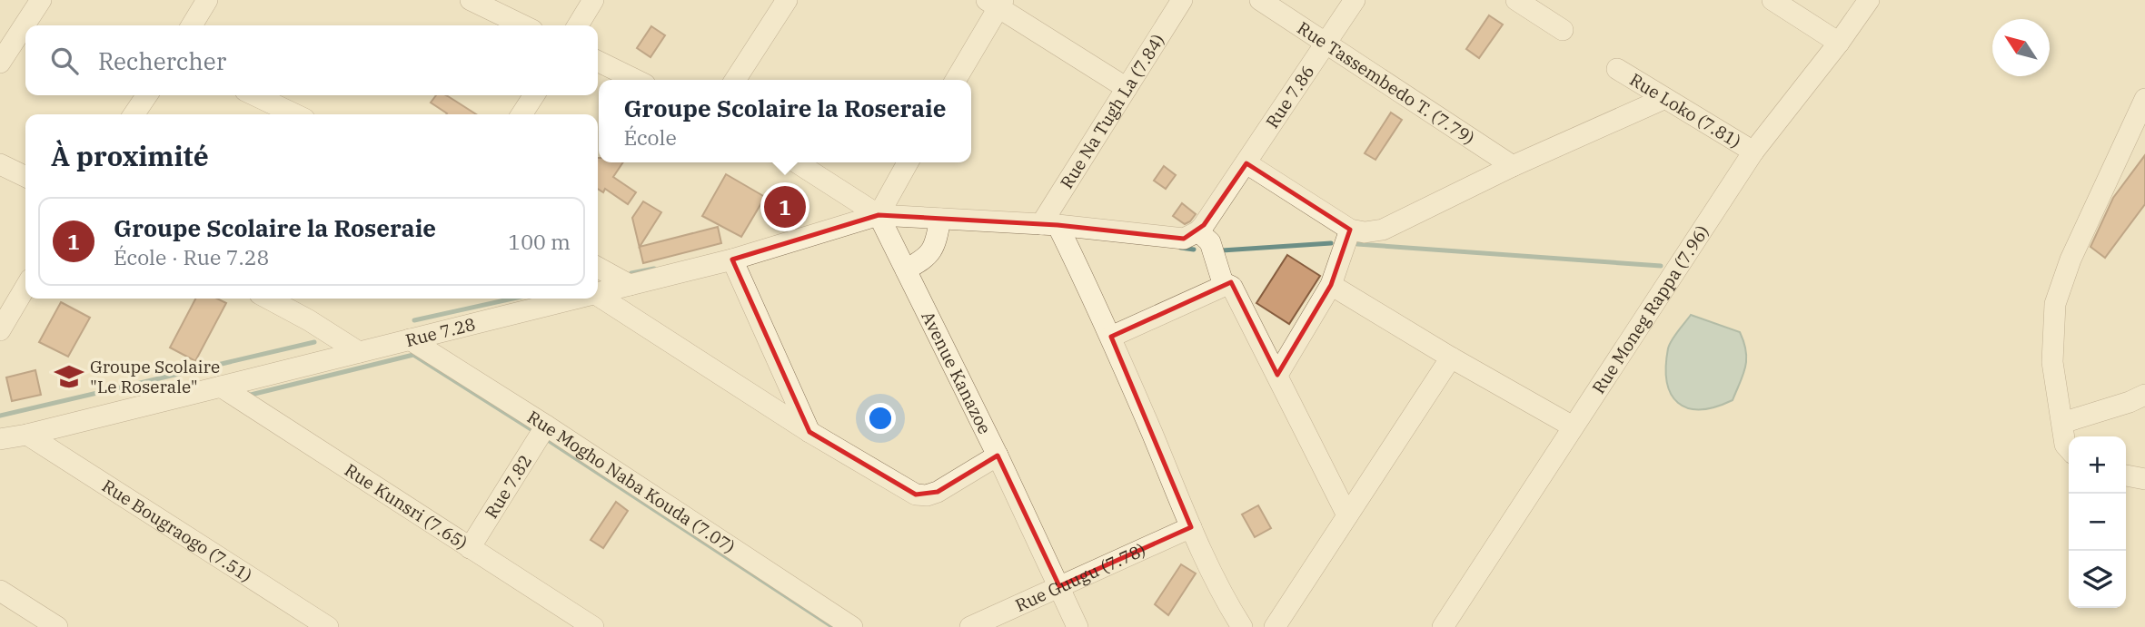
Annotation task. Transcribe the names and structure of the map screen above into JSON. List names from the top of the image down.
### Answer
{
  "streets": {
    "street": [
      "Rue Tassembedo T. (7.79)",
      "Rue 7.86",
      "Rue Loko (7.81)",
      "Rue Na Tugh La (7.84)",
      "Rue Moneg Rappa (7.96)",
      "Rue 7.28",
      "Avenue Kanazoe",
      "Rue Mogho Naba Kouda (7.07)",
      "Rue 7.82",
      "Rue Kunsri (7.65)",
      "Rue Bougraogo (7.51)",
      "Rue Guugu (7.78)"
    ]
  },
  "crossings": [
    ["Rue Tassembedo T. (7.79)", "Rue 7.86"],
    ["Rue Loko (7.81)", "Rue Moneg Rappa (7.96)"],
    ["Rue 7.28", "Avenue Kanazoe"],
    ["Rue 7.28", "Rue Mogho Naba Kouda (7.07)"],
    ["Rue 7.28", "Rue Kunsri (7.65)"],
    ["Rue 7.28", "Rue Bougraogo (7.51)"],
    ["Avenue Kanazoe", "Rue Guugu (7.78)"],
    ["Rue Mogho Naba Kouda (7.07)", "Rue 7.82"],
    ["Rue 7.82", "Rue Kunsri (7.65)"]
  ],
  "places": {
    "school or university": ["Groupe Scolaire \"Le Roserale\""]
  },
  "north": "top left",
  "page": {
    "search": "Rechercher",
    "popup": ["Groupe Scolaire la Roseraie", "École"],
    "heading": "À proximité",
    "pins": "1",
    "list": [
      {
        "mark": "1",
        "name": "Groupe Scolaire la Roseraie",
        "note": "École · Rue 7.28",
        "value": "100 m"
      }
    ],
    "map_buttons": ["+", "−"]
  }
}
